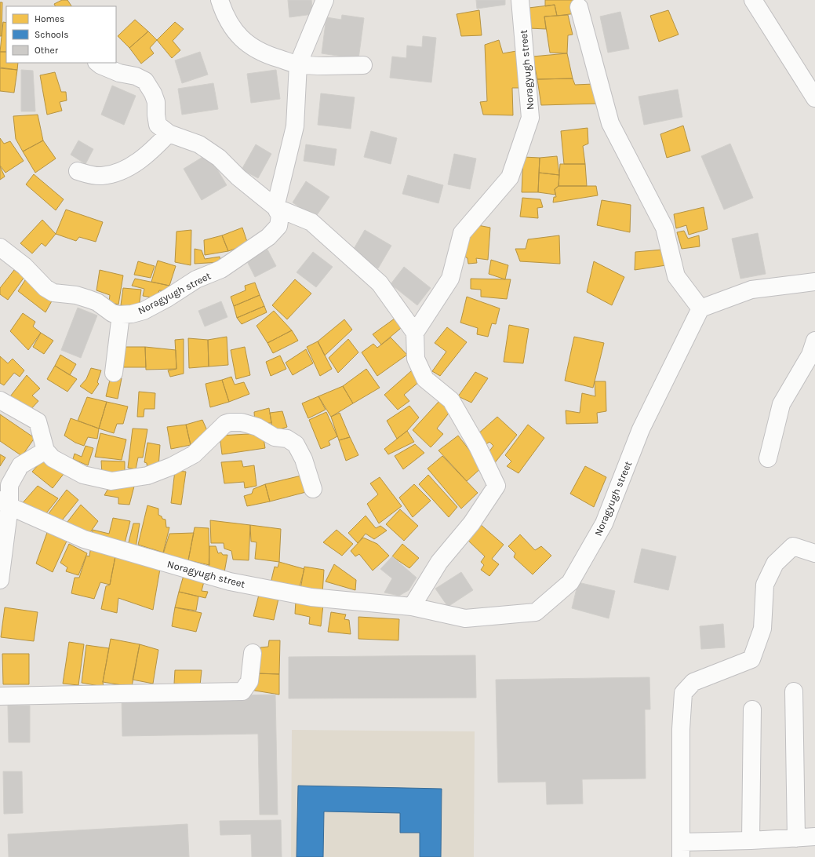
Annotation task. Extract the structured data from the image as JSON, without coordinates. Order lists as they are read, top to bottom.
{
  "streets": {
    "street": ["Noragyugh street"]
  },
  "legend": ["Homes", "Schools", "Other"]
}
